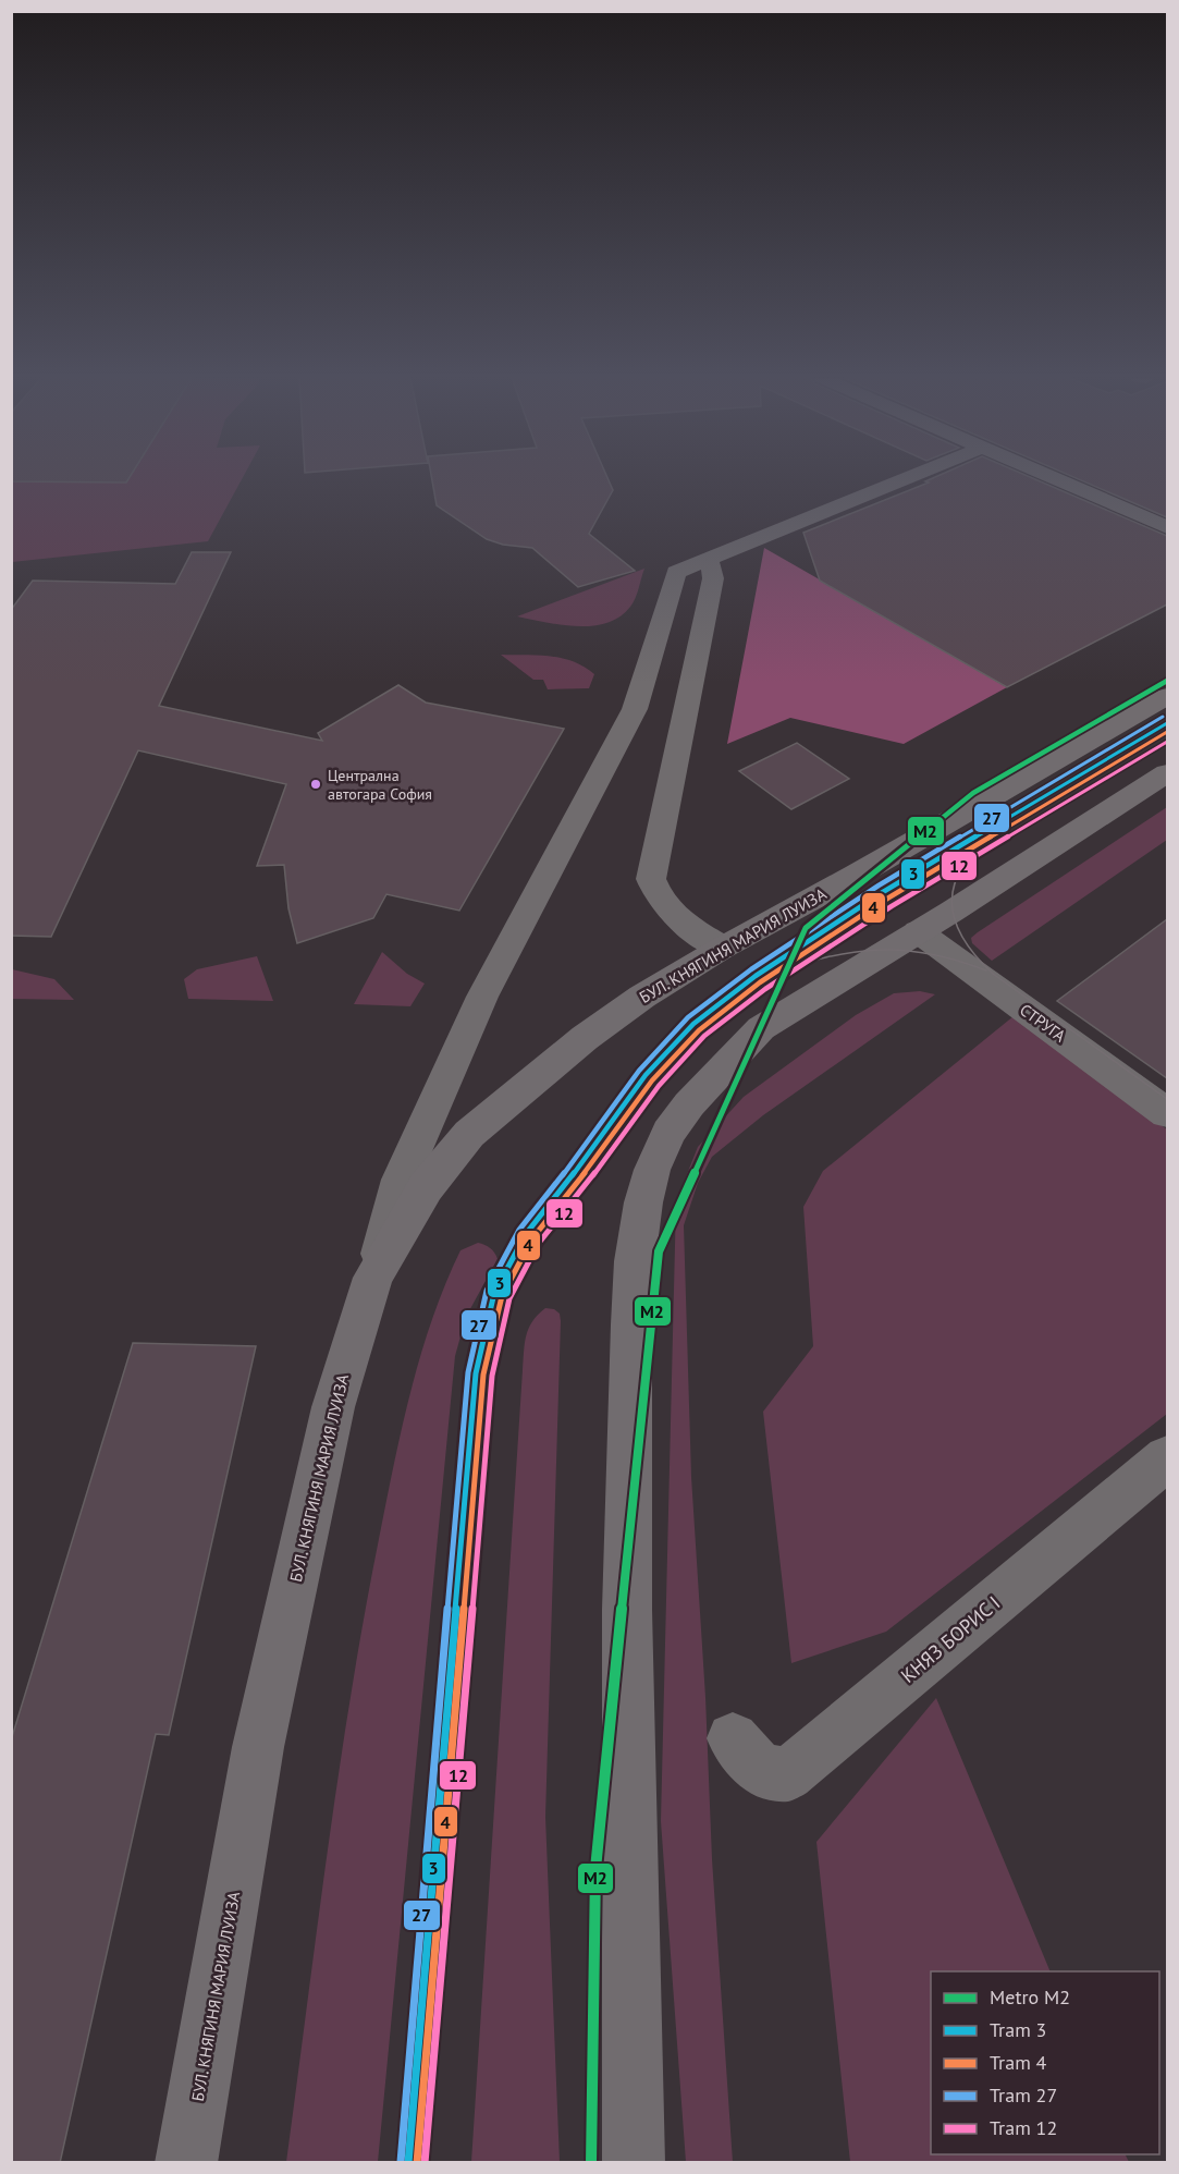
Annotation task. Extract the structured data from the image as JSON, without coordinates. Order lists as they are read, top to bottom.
{
  "streets": {
    "main road": ["БУЛ. КНЯГИНЯ МАРИЯ ЛУИЗА"],
    "street": ["СТРУГА", "КНЯЗ БОРИС I"]
  },
  "places": ["Централна автогара София"],
  "lines": [
    "metro line M2",
    "tram line 27",
    "tram line 3",
    "tram line 4",
    "tram line 12"
  ],
  "legend": [
    "Metro M2",
    "Tram 3",
    "Tram 4",
    "Tram 27",
    "Tram 12"
  ]
}
